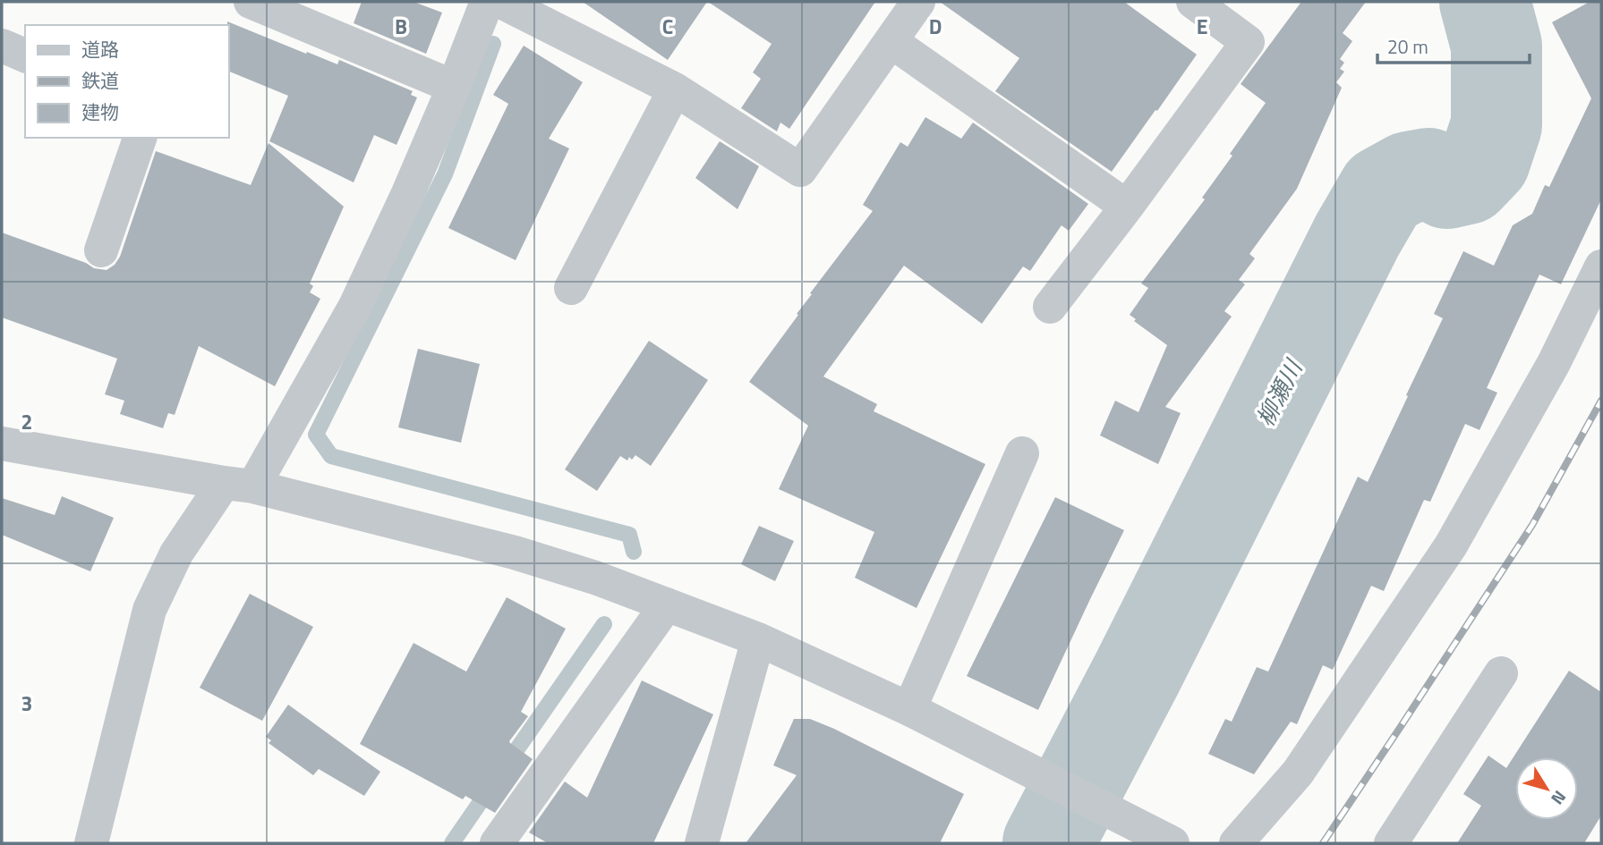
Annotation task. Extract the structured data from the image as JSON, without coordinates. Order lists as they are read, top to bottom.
{
  "water": ["柳瀬川"],
  "legend": ["道路", "鉄道", "建物"],
  "scale_bar": "20 m",
  "north": "bottom right",
  "grid": {
    "columns": [
      "B",
      "C",
      "D",
      "E"
    ],
    "rows": ["2", "3"]
  }
}
